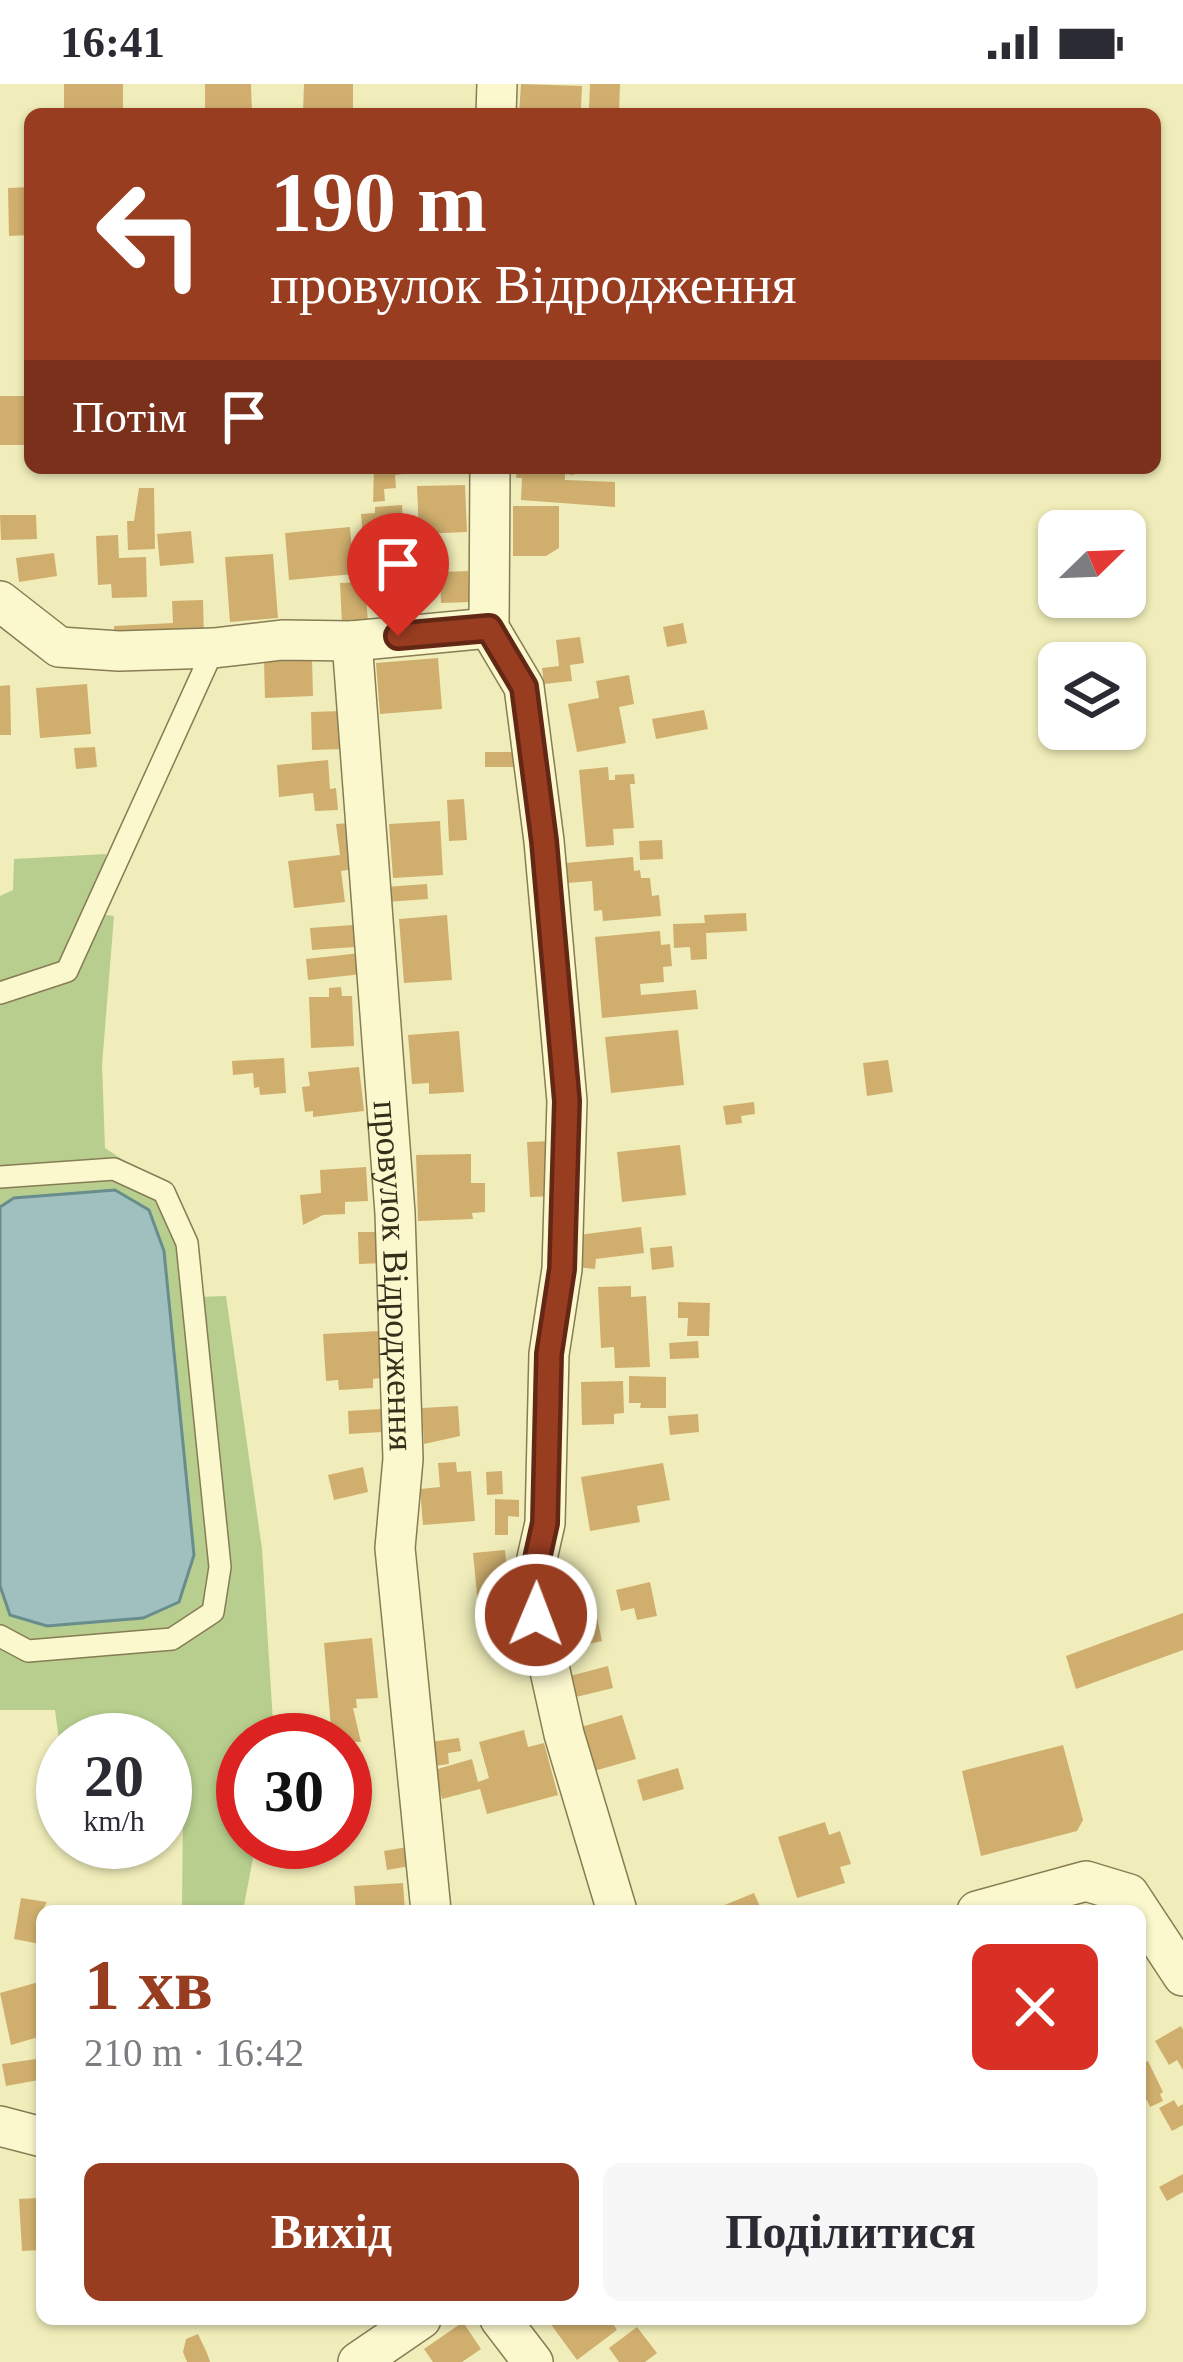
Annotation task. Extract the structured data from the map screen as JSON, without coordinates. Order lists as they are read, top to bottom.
{
  "streets": {
    "street": ["провулок Відродження"]
  },
  "north": "top right",
  "page": {
    "status": "16:41",
    "turn": ["190 m", "провулок Відродження"],
    "then": "Потім",
    "speed": "20 km/h",
    "limit": "30",
    "heading": ["1 хв", "210 m · 16:42"],
    "buttons": ["Вихід", "Поділитися"]
  }
}
